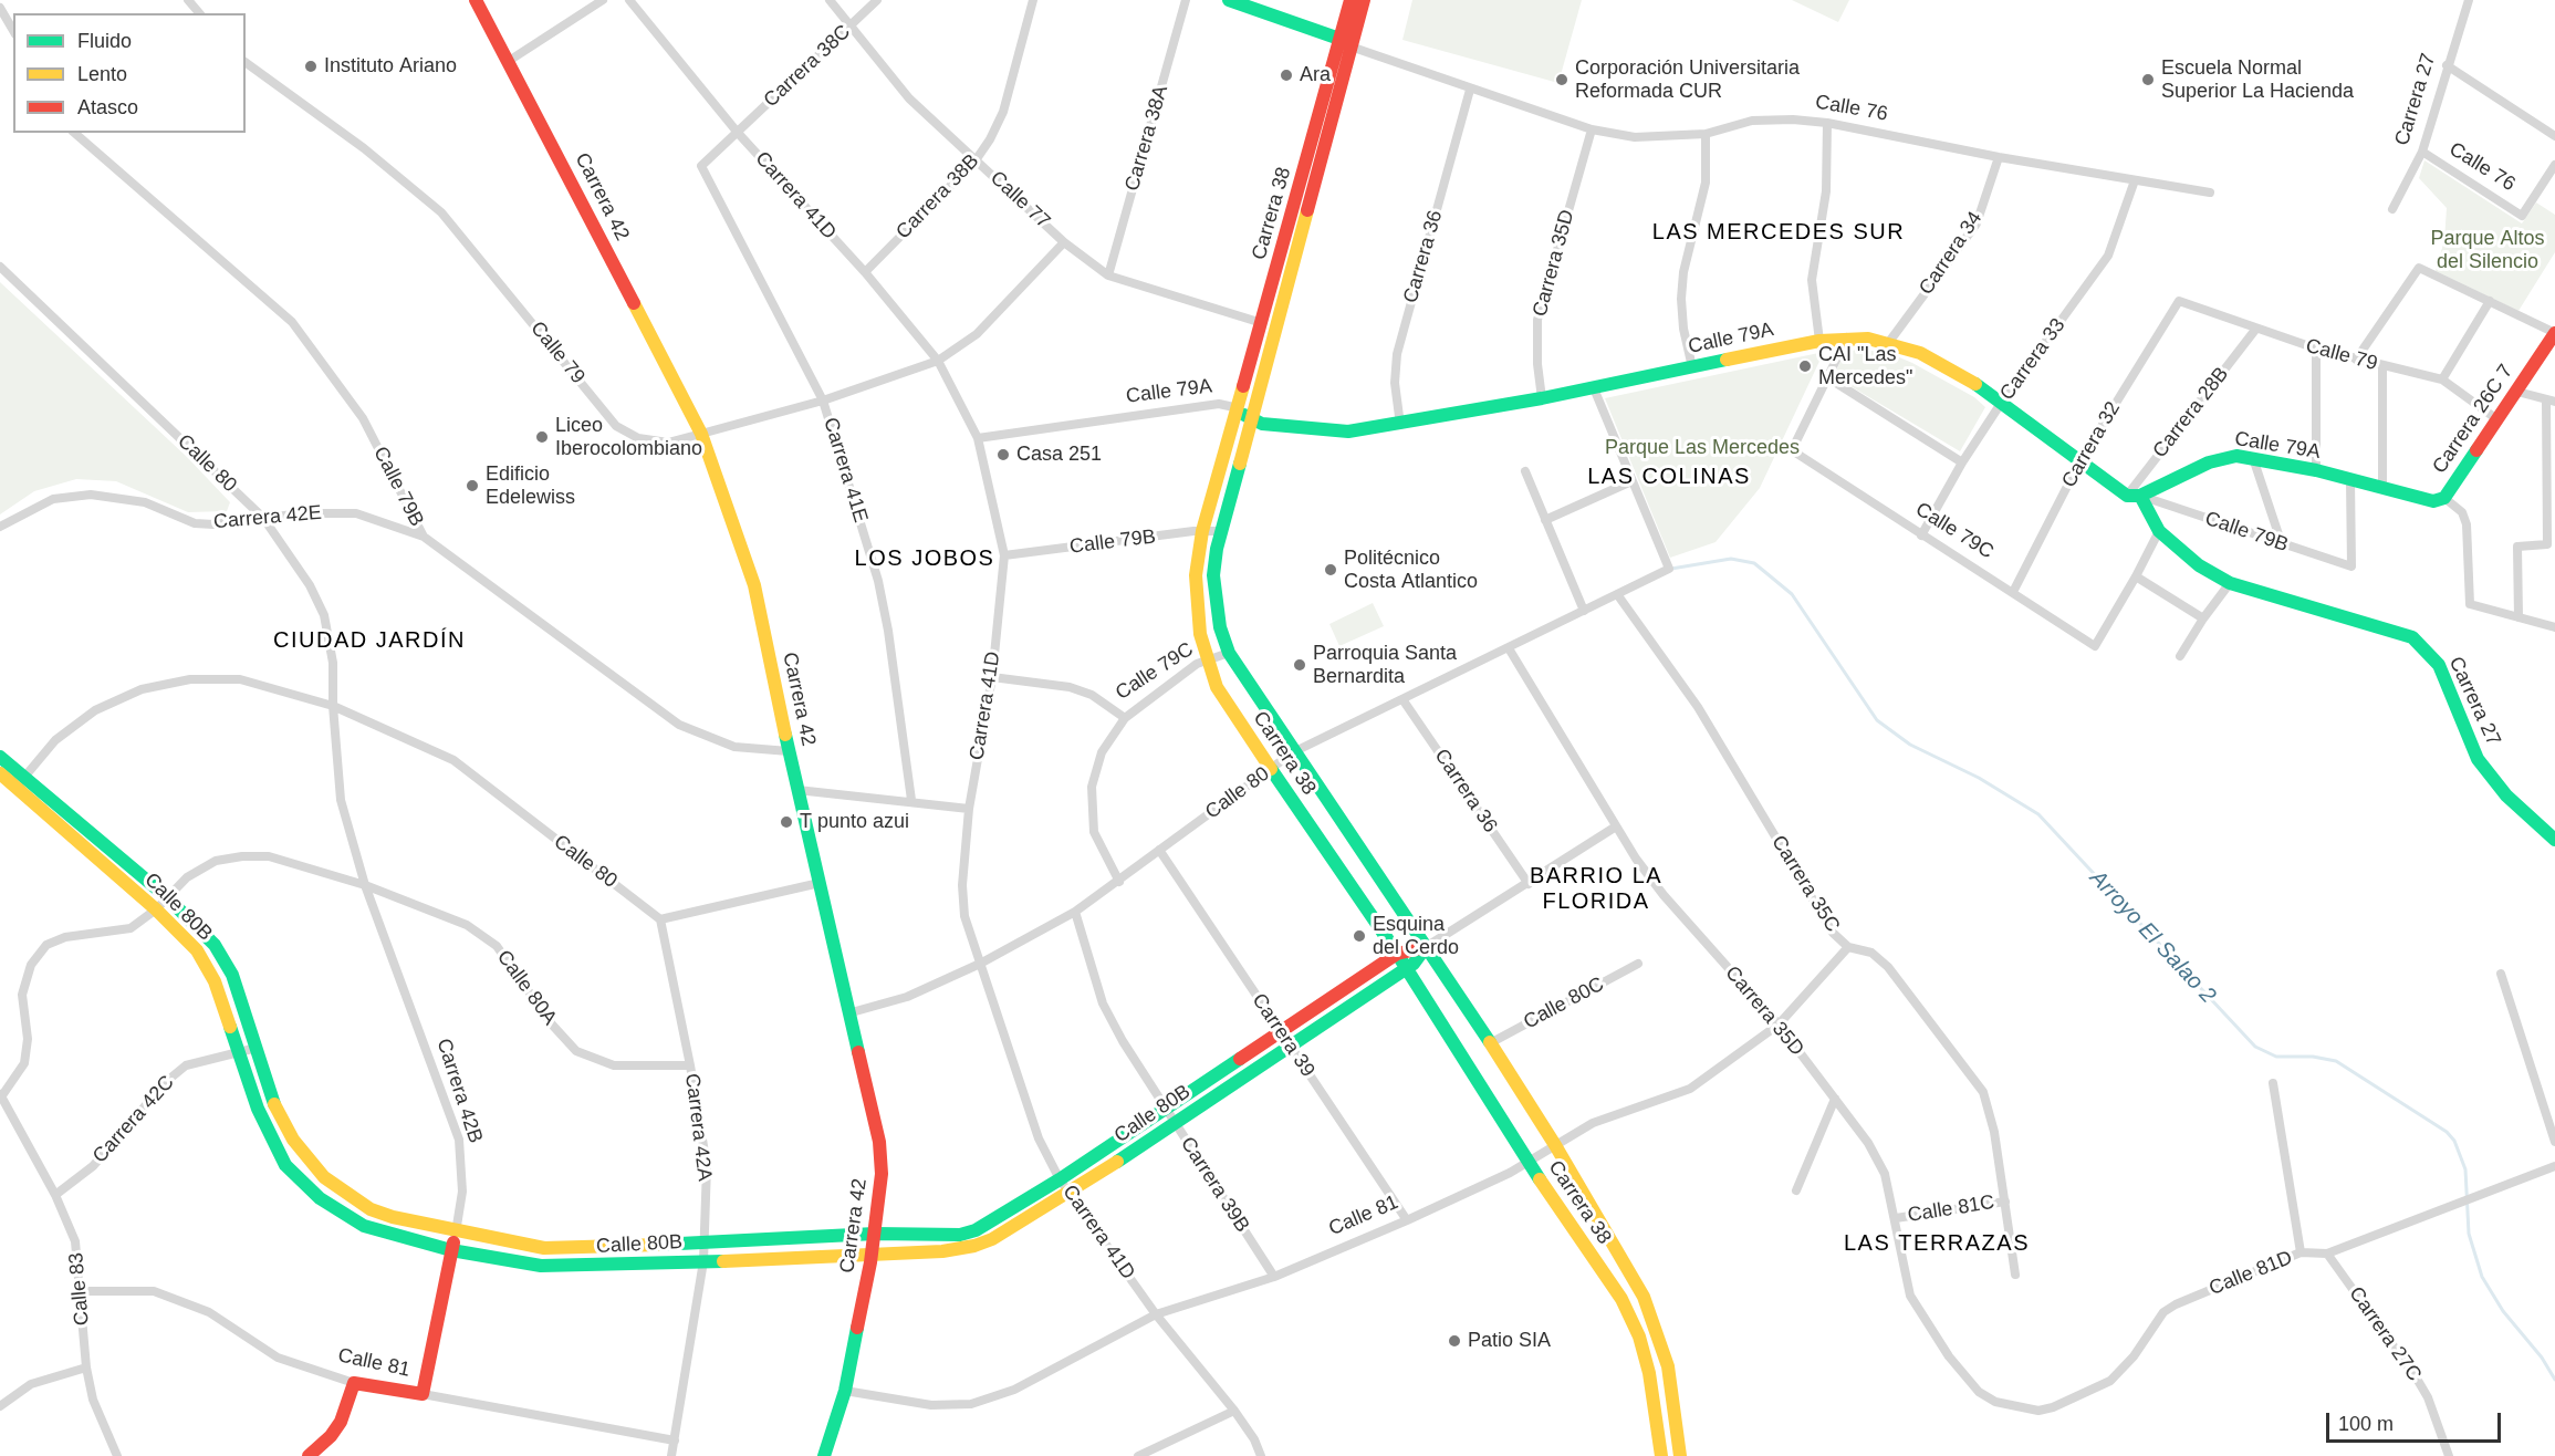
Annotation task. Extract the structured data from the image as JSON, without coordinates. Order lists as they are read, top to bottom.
{
  "streets": {
    "main road": [
      "Carrera 27",
      "Calle 76",
      "Carrera 42",
      "Carrera 38",
      "Calle 79A",
      "Carrera 26C 7",
      "Calle 80B",
      "Carrera 42B",
      "Calle 81"
    ],
    "street": [
      "Carrera 38C",
      "Carrera 38A",
      "Carrera 41D",
      "Carrera 38B",
      "Calle 77",
      "Carrera 34",
      "Carrera 36",
      "Carrera 35D",
      "Calle 79",
      "Carrera 33",
      "Carrera 28B",
      "Carrera 32",
      "Calle 80",
      "Carrera 41E",
      "Calle 79B",
      "Carrera 42E",
      "Calle 79C",
      "Carrera 35C",
      "Calle 80A",
      "Calle 80C",
      "Carrera 39",
      "Carrera 42C",
      "Carrera 42A",
      "Carrera 39B",
      "Calle 81C",
      "Calle 81D",
      "Calle 83",
      "Carrera 27C"
    ]
  },
  "crossings": [
    ["Carrera 38C", "Carrera 41D"],
    ["Carrera 38C", "Calle 77"],
    ["Carrera 38C", "Carrera 41E"],
    ["Carrera 27", "Calle 76"],
    ["Calle 76", "Carrera 38"],
    ["Calle 76", "Carrera 34"],
    ["Calle 76", "Carrera 36"],
    ["Calle 76", "Carrera 35D"],
    ["Calle 76", "Carrera 33"],
    ["Carrera 38A", "Calle 77"],
    ["Carrera 41D", "Carrera 38B"],
    ["Carrera 41D", "Calle 79A"],
    ["Carrera 41D", "Calle 79"],
    ["Carrera 41D", "Calle 80"],
    ["Carrera 41D", "Calle 79B"],
    ["Carrera 41D", "Calle 79C"],
    ["Carrera 41D", "Calle 80B"],
    ["Carrera 41D", "Calle 81"],
    ["Carrera 42", "Calle 79"],
    ["Carrera 42", "Calle 80"],
    ["Carrera 42", "Calle 79B"],
    ["Carrera 42", "Calle 80B"],
    ["Carrera 42", "Calle 81"],
    ["Carrera 38B", "Calle 77"],
    ["Calle 77", "Carrera 38"],
    ["Carrera 38", "Calle 79A"],
    ["Carrera 38", "Calle 80"],
    ["Carrera 38", "Calle 79B"],
    ["Carrera 38", "Calle 79C"],
    ["Carrera 38", "Calle 80B"],
    ["Carrera 38", "Calle 80C"],
    ["Carrera 38", "Calle 81"],
    ["Carrera 34", "Calle 79A"],
    ["Carrera 36", "Calle 79A"],
    ["Carrera 36", "Calle 80"],
    ["Carrera 36", "Calle 80B"],
    ["Carrera 35D", "Calle 79A"],
    ["Carrera 35D", "Calle 80"],
    ["Carrera 35D", "Calle 80B"],
    ["Carrera 35D", "Calle 81C"],
    ["Carrera 35D", "Calle 81"],
    ["Carrera 35D", "Calle 81D"],
    ["Calle 79A", "Carrera 33"],
    ["Calle 79A", "Carrera 28B"],
    ["Calle 79A", "Carrera 26C 7"],
    ["Calle 79A", "Carrera 32"],
    ["Calle 79A", "Calle 79B"],
    ["Calle 79", "Carrera 28B"],
    ["Calle 79", "Carrera 26C 7"],
    ["Calle 79", "Carrera 32"],
    ["Calle 79", "Carrera 41E"],
    ["Carrera 33", "Calle 79C"],
    ["Carrera 28B", "Calle 79B"],
    ["Carrera 32", "Calle 79C"],
    ["Calle 80", "Carrera 42E"],
    ["Calle 80", "Carrera 35C"],
    ["Calle 80", "Calle 80A"],
    ["Calle 80", "Carrera 39"],
    ["Calle 80", "Carrera 42B"],
    ["Calle 80", "Carrera 42A"],
    ["Calle 80", "Carrera 39B"],
    ["Calle 79B", "Carrera 42E"],
    ["Carrera 35C", "Calle 81C"],
    ["Carrera 35C", "Calle 81"],
    ["Calle 80B", "Calle 80A"],
    ["Calle 80B", "Carrera 39"],
    ["Calle 80B", "Carrera 42B"],
    ["Calle 80B", "Carrera 42C"],
    ["Calle 80B", "Carrera 42A"],
    ["Calle 80B", "Carrera 39B"],
    ["Calle 80A", "Carrera 42B"],
    ["Calle 80A", "Carrera 42A"],
    ["Calle 80A", "Calle 83"],
    ["Carrera 39", "Calle 81"],
    ["Carrera 42B", "Calle 81"],
    ["Carrera 42C", "Calle 83"],
    ["Carrera 42A", "Calle 81"],
    ["Carrera 39B", "Calle 81"],
    ["Calle 81", "Calle 83"],
    ["Calle 81D", "Carrera 27C"]
  ],
  "districts": [
    "LAS MERCEDES SUR",
    "LAS COLINAS",
    "LOS JOBOS",
    "CIUDAD JARDÍN",
    "BARRIO LA FLORIDA",
    "LAS TERRAZAS"
  ],
  "water": ["Arroyo El Salao 2"],
  "parks": ["Parque Altos del Silencio", "Parque Las Mercedes"],
  "places": [
    "Instituto Ariano",
    "Ara",
    "Corporación Universitaria Reformada CUR",
    "Escuela Normal Superior La Hacienda",
    "CAI \"Las Mercedes\"",
    "Liceo Iberocolombiano",
    "Casa 251",
    "Edificio Edelewiss",
    "Politécnico Costa Atlantico",
    "Parroquia Santa Bernardita",
    "T punto azui",
    "Esquina del Cerdo",
    "Patio SIA"
  ],
  "legend": ["Fluido", "Lento", "Atasco"],
  "scale_bar": "100 m"
}
